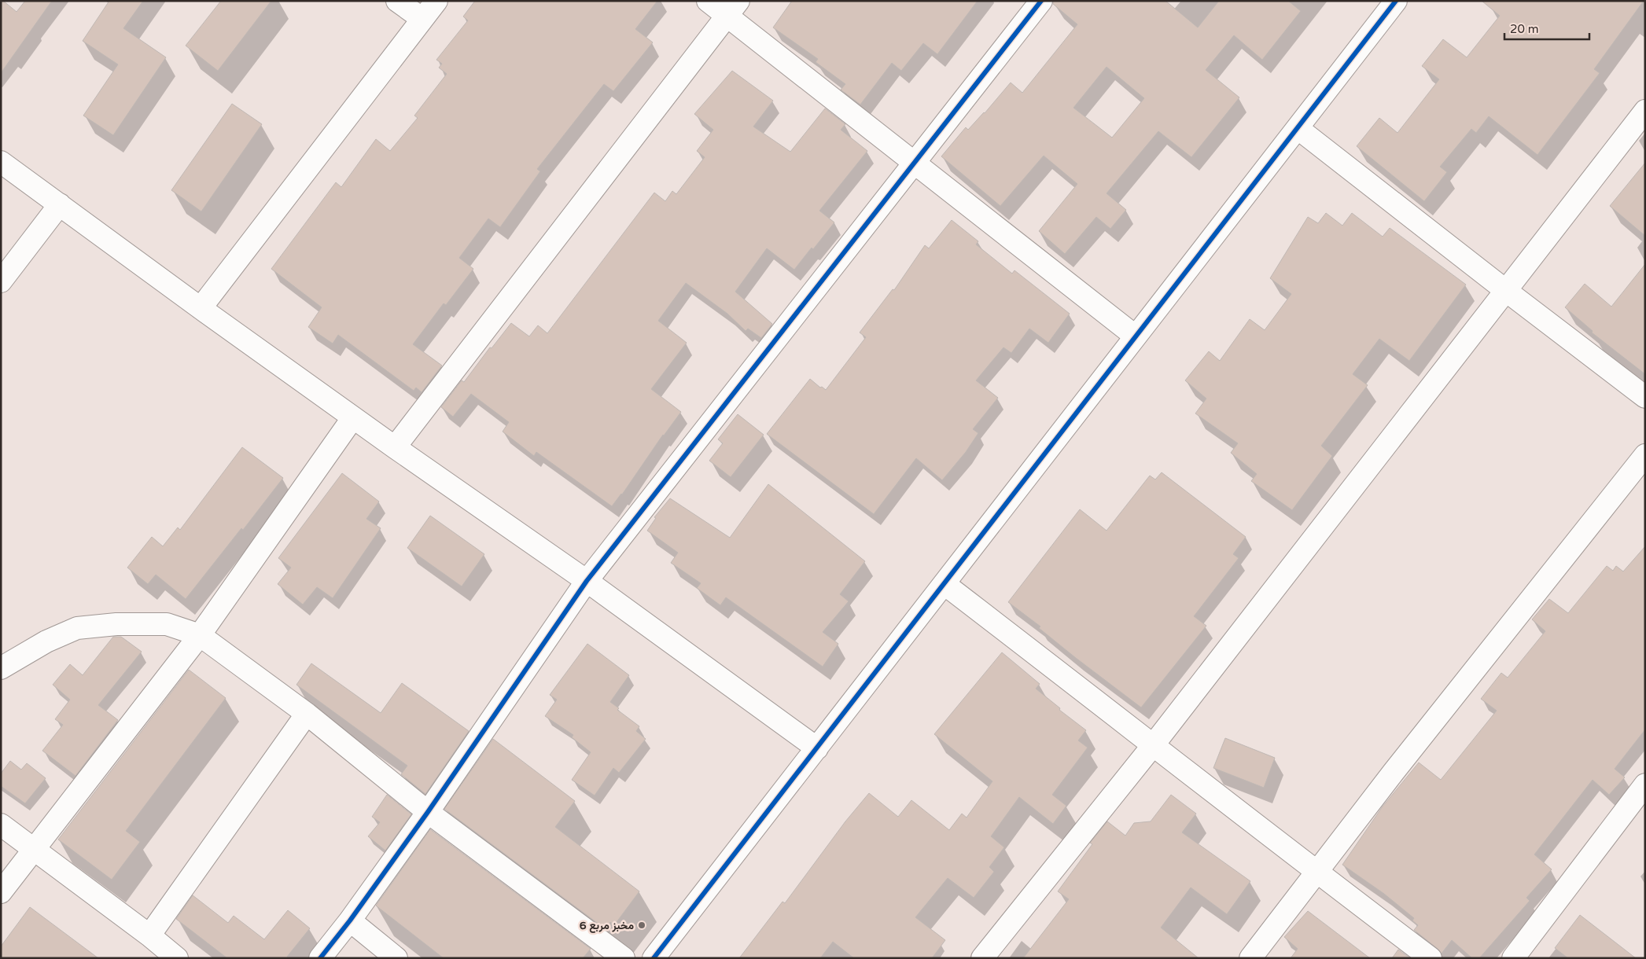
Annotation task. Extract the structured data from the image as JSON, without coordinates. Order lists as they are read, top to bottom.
{
  "places": ["مخبز مربع 6"],
  "scale_bar": "20 m"
}
